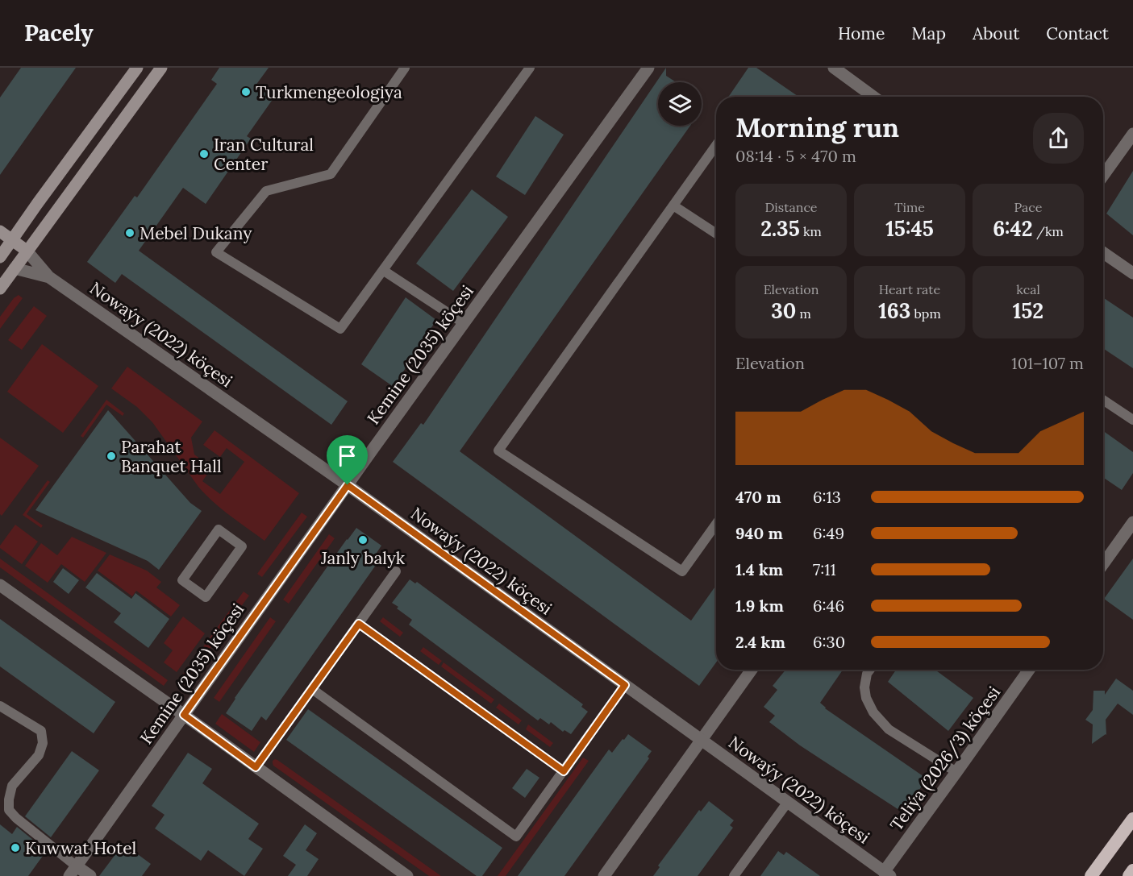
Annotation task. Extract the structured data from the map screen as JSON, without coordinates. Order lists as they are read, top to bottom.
{
  "streets": {
    "main road": ["Nowaýy (2022) köçesi"],
    "street": ["Kemine (2035) köçesi", "Teliýa (2026/3) köçesi"]
  },
  "crossings": [
    ["Nowaýy (2022) köçesi", "Kemine (2035) köçesi"],
    ["Nowaýy (2022) köçesi", "Teliýa (2026/3) köçesi"]
  ],
  "places": [
    "Turkmengeologiya",
    "Iran Cultural Center",
    "Mebel Dukany",
    "Parahat Banquet Hall",
    "Janly balyk",
    "Kuwwat Hotel"
  ],
  "page": {
    "header": "Pacely",
    "nav": [
      "Home",
      "Map",
      "About",
      "Contact"
    ],
    "heading": ["Morning run", "08:14 · 5 × 470 m"],
    "stats": [
      ["Distance", "2.35 km"],
      ["Time", "15:45"],
      ["Pace", "6:42 /km"],
      ["Elevation", "30 m"],
      ["Heart rate", "163 bpm"],
      ["kcal", "152"]
    ],
    "chart": ["Elevation", "101–107 m"],
    "list": [
      {
        "name": "470 m",
        "note": "6:13"
      },
      {
        "name": "940 m",
        "note": "6:49"
      },
      {
        "name": "1.4 km",
        "note": "7:11"
      },
      {
        "name": "1.9 km",
        "note": "6:46"
      },
      {
        "name": "2.4 km",
        "note": "6:30"
      }
    ]
  }
}
